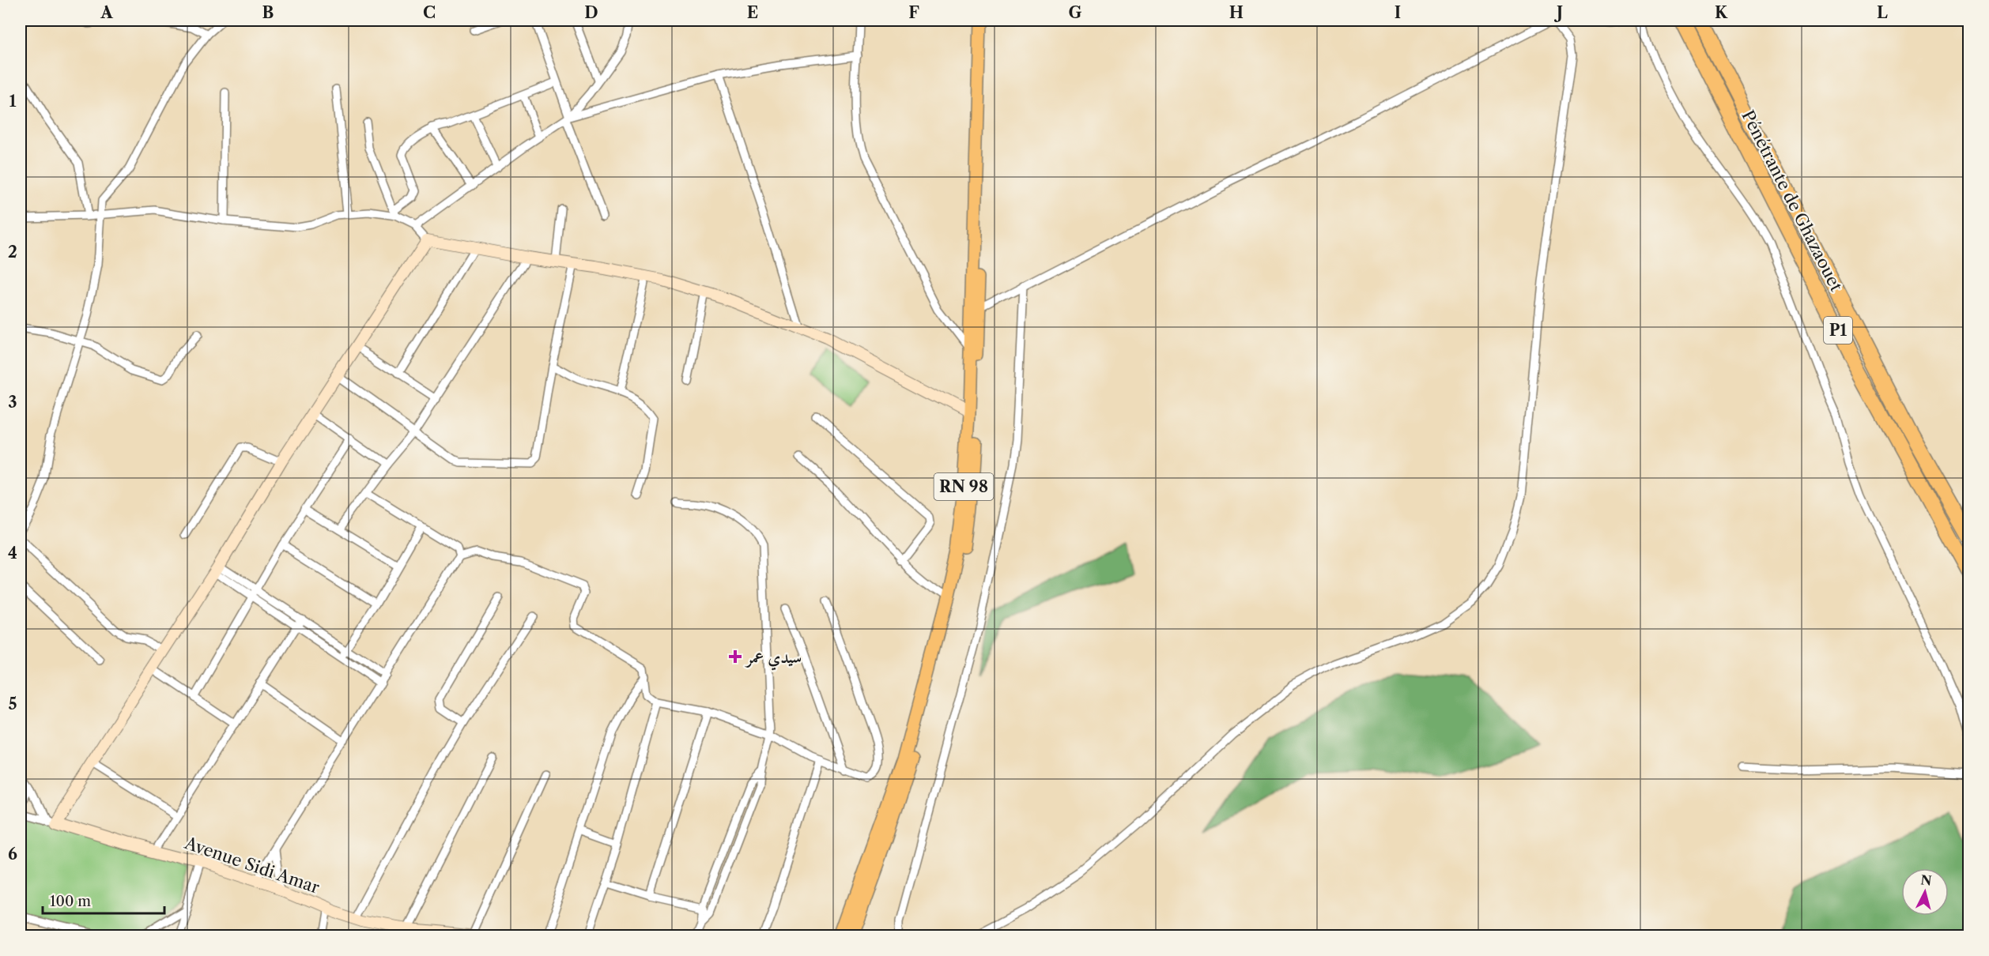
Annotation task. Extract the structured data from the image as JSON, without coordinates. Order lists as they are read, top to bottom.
{
  "streets": {
    "highway": ["Pénétrante de Ghazaouet", "P1"],
    "main road": ["RN 98"],
    "street": ["Avenue Sidi Amar"]
  },
  "places": {
    "health": ["سيدي عمر"]
  },
  "scale_bar": "100 m",
  "north": "top",
  "grid": {
    "columns": [
      "A",
      "B",
      "C",
      "D",
      "E",
      "F",
      "G",
      "H",
      "I",
      "J",
      "K",
      "L"
    ],
    "rows": [
      "1",
      "2",
      "3",
      "4",
      "5",
      "6"
    ]
  }
}
